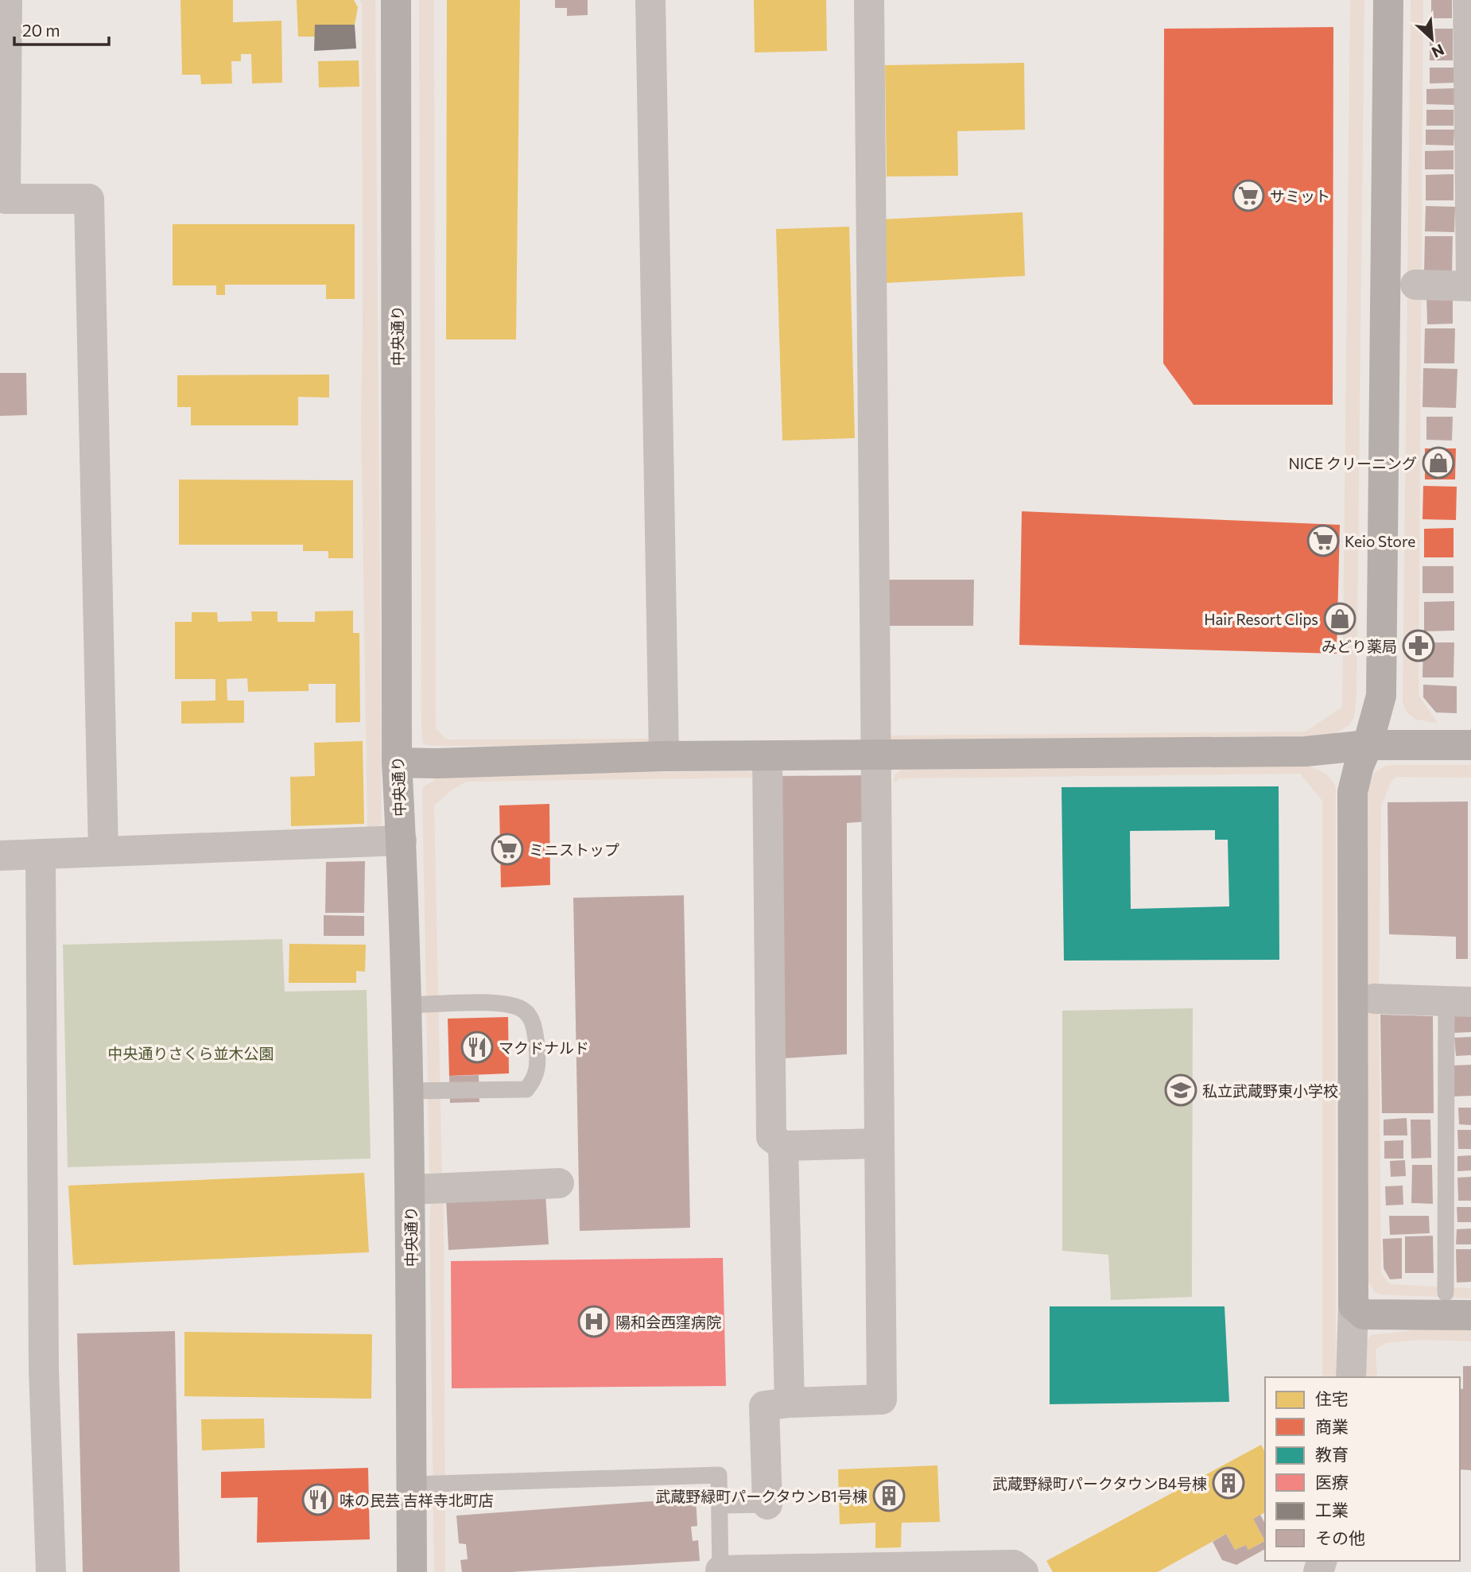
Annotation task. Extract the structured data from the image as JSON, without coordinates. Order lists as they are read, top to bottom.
{
  "streets": {
    "street": ["中央通り"]
  },
  "parks": ["中央通りさくら並木公園"],
  "places": {
    "supermarket": ["サミット", "Keio Store", "ミニストップ"],
    "shop": ["NICE クリーニング", "Hair Resort Clips"],
    "pharmacy": ["みどり薬局"],
    "restaurant": ["マクドナルド", "味の民芸 吉祥寺北町店"],
    "school or university": ["私立武蔵野東小学校"],
    "hospital": ["陽和会西窪病院"],
    "building": ["武蔵野緑町パークタウンB4号棟", "武蔵野緑町パークタウンB1号棟"]
  },
  "legend": [
    "住宅",
    "商業",
    "教育",
    "医療",
    "工業",
    "その他"
  ],
  "scale_bar": "20 m",
  "north": "bottom right"
}
